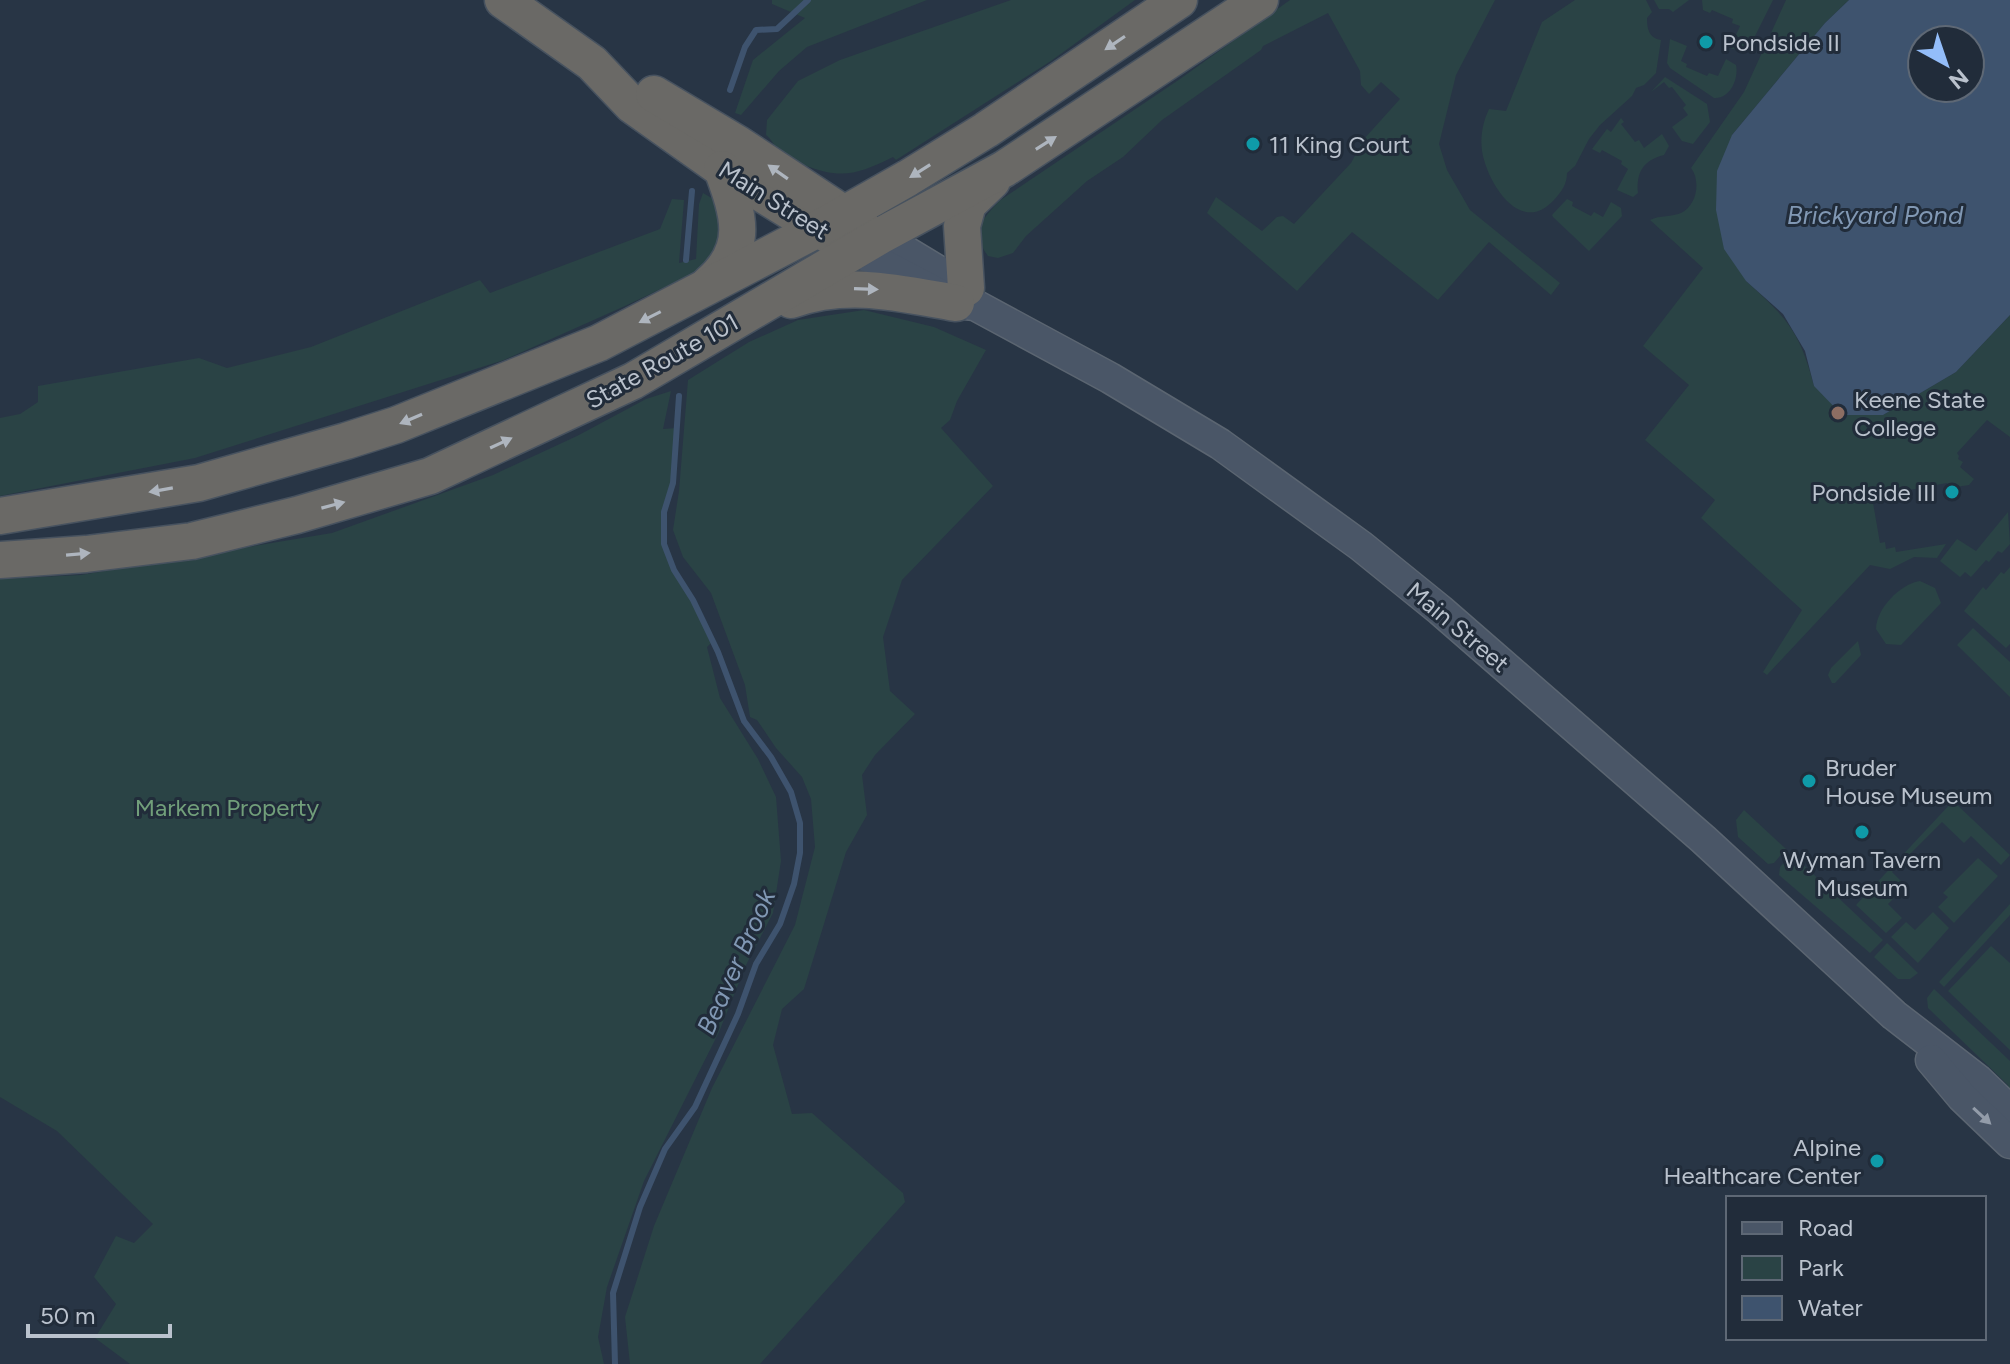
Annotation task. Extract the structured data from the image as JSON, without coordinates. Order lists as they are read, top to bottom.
{
  "streets": {
    "highway": ["Main Street", "State Route 101"]
  },
  "crossings": [
    ["Main Street", "State Route 101"]
  ],
  "water": ["Brickyard Pond", "Beaver Brook"],
  "parks": ["Markem Property"],
  "places": [
    "Pondside II",
    "11 King Court",
    "Keene State College",
    "Pondside III",
    "Bruder House Museum",
    "Wyman Tavern Museum",
    "Alpine Healthcare Center"
  ],
  "legend": ["Road", "Park", "Water"],
  "scale_bar": "50 m",
  "north": "bottom right"
}
